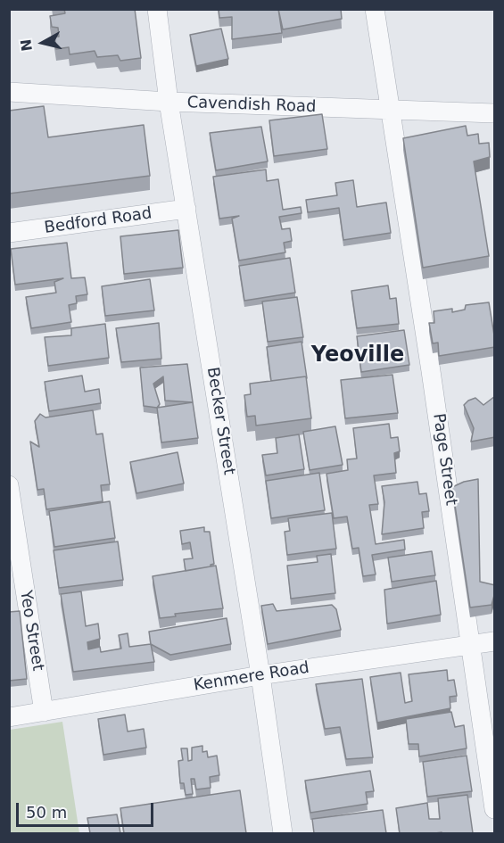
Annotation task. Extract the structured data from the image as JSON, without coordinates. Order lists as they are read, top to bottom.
{
  "streets": {
    "street": [
      "Cavendish Road",
      "Bedford Road",
      "Becker Street",
      "Page Street",
      "Yeo Street",
      "Kenmere Road"
    ]
  },
  "crossings": [
    ["Cavendish Road", "Becker Street"],
    ["Cavendish Road", "Page Street"],
    ["Bedford Road", "Becker Street"],
    ["Becker Street", "Kenmere Road"],
    ["Page Street", "Kenmere Road"],
    ["Yeo Street", "Kenmere Road"]
  ],
  "districts": ["Yeoville"],
  "scale_bar": "50 m",
  "north": "left"
}
